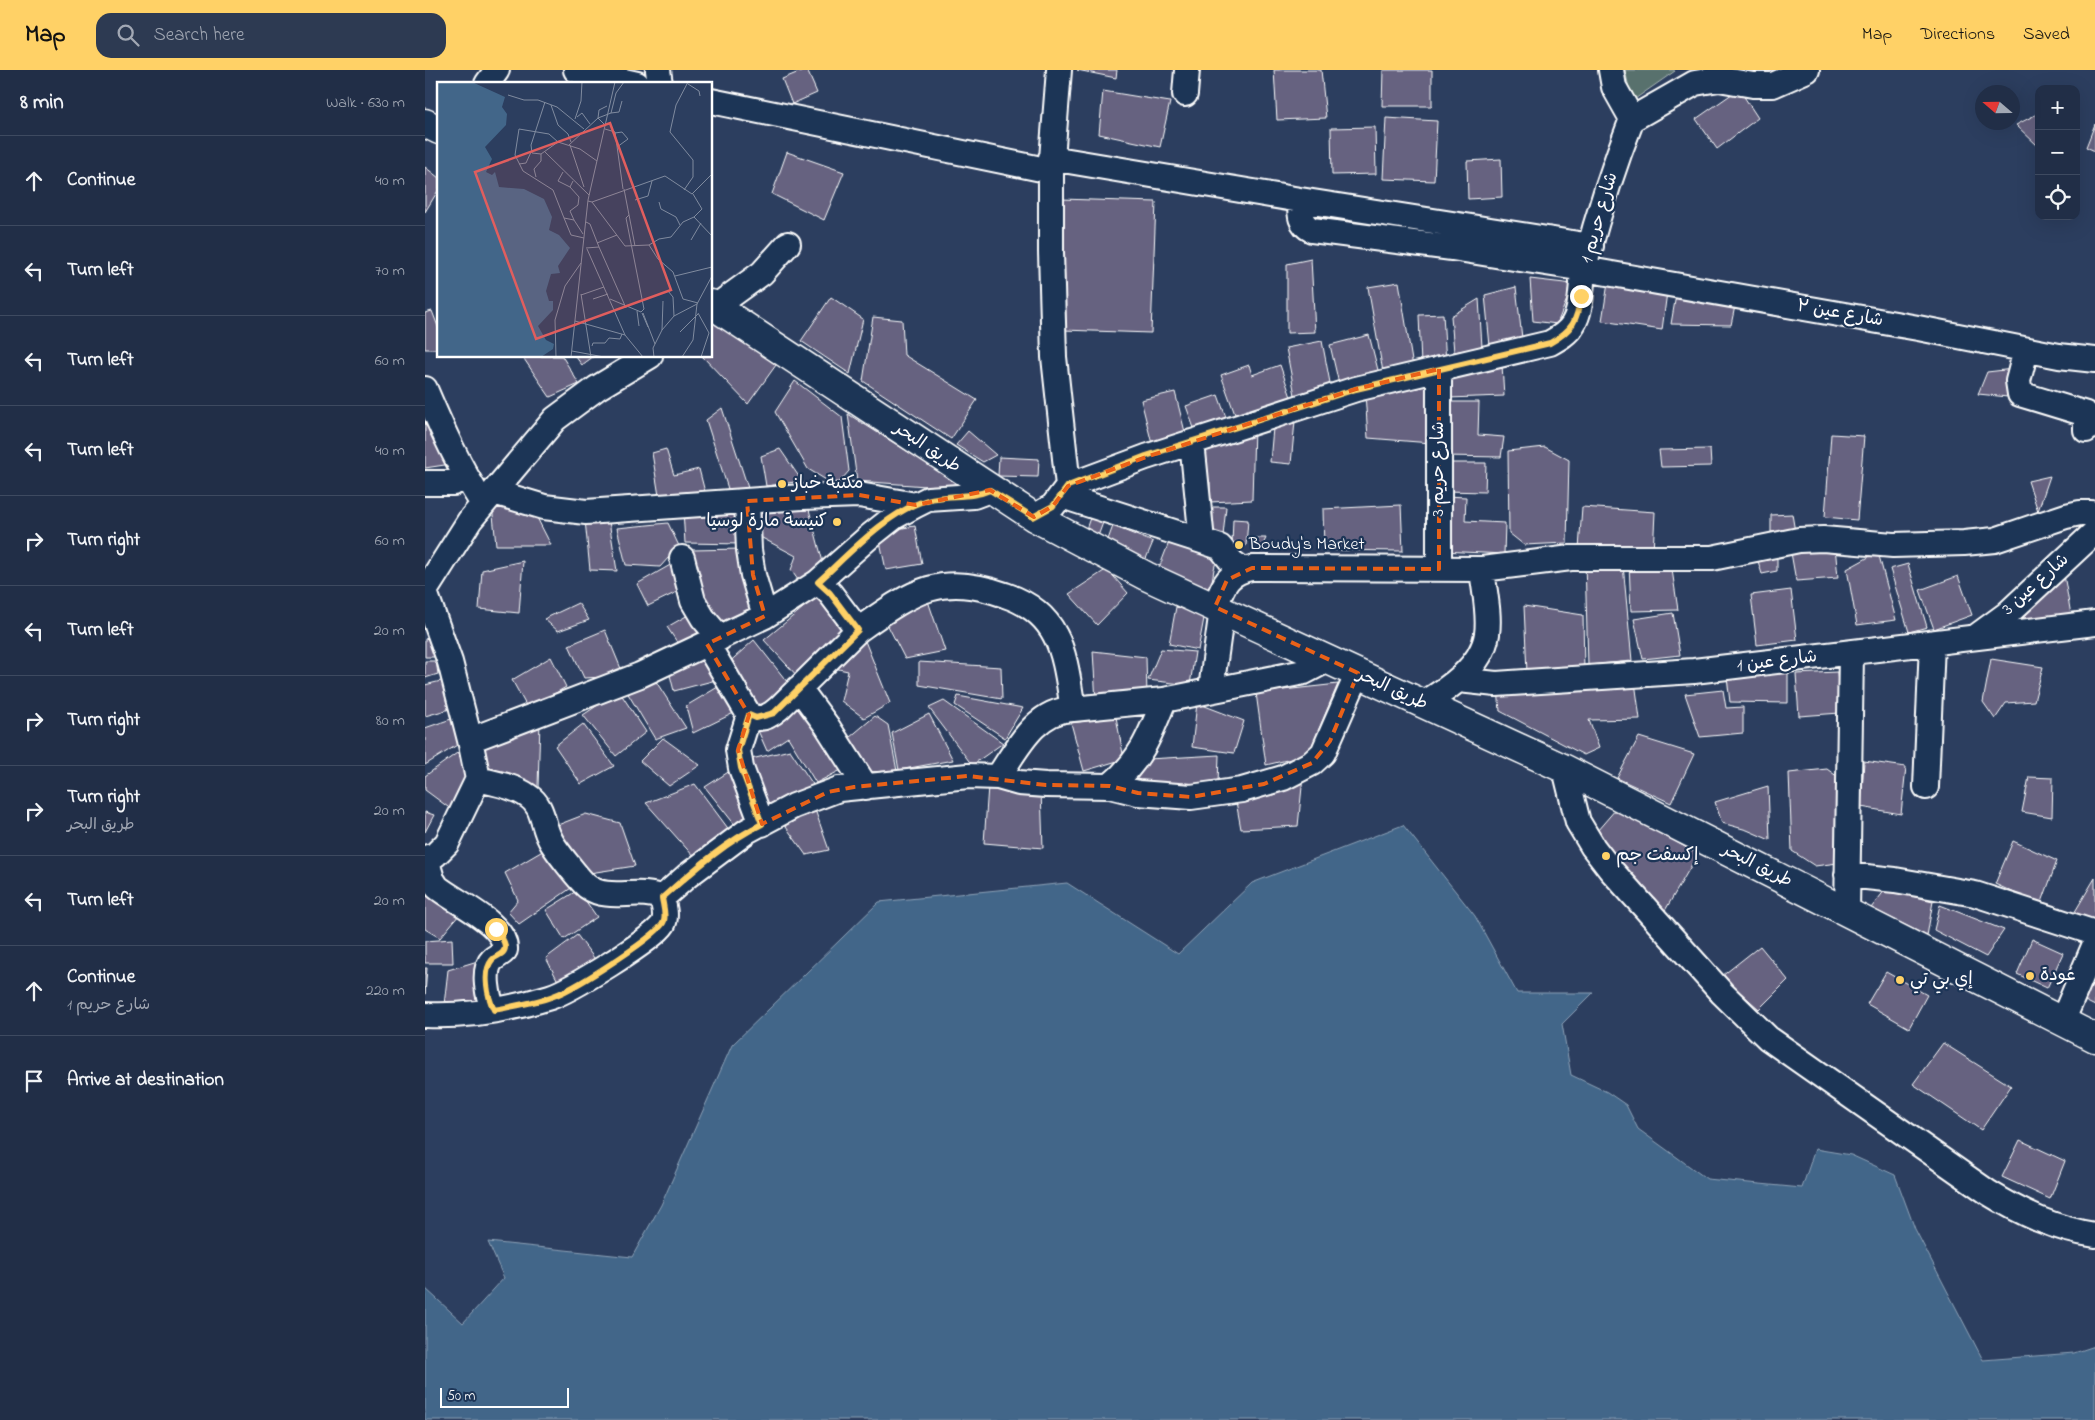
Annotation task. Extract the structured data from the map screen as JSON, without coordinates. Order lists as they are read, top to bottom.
{
  "streets": {
    "main road": ["طريق البحر"],
    "street": [
      "شارع حريم 1",
      "شارع عين ٣",
      "شارع حريم 3",
      "شارع عين 3",
      "شارع عين 1"
    ]
  },
  "crossings": [
    ["شارع حريم 1", "شارع عين ٣"],
    ["شارع حريم 1", "طريق البحر"],
    ["شارع حريم 1", "شارع حريم 3"],
    ["شارع عين 3", "شارع عين 1"]
  ],
  "places": [
    "مكتبة خباز",
    "كنيسة مارة لوسيا",
    "Boudy's Market",
    "إكسفت جم",
    "عودة",
    "إي بي تي"
  ],
  "scale_bar": "50 m",
  "north": "left",
  "page": {
    "header": "Map",
    "search": "Search here",
    "nav": ["Map", "Directions", "Saved"],
    "heading": ["8 min", "Walk · 630 m"],
    "map_buttons": ["+", "−"],
    "list": [
      ["Continue", "40 m"],
      ["Turn left", "70 m"],
      ["Turn left", "60 m"],
      ["Turn left", "40 m"],
      ["Turn right", "60 m"],
      ["Turn left", "20 m"],
      ["Turn right", "80 m"],
      ["Turn right", "طريق البحر", "20 m"],
      ["Turn left", "20 m"],
      ["Continue", "شارع حريم 1", "220 m"],
      "Arrive at destination"
    ],
    "scale": "50 m"
  }
}
